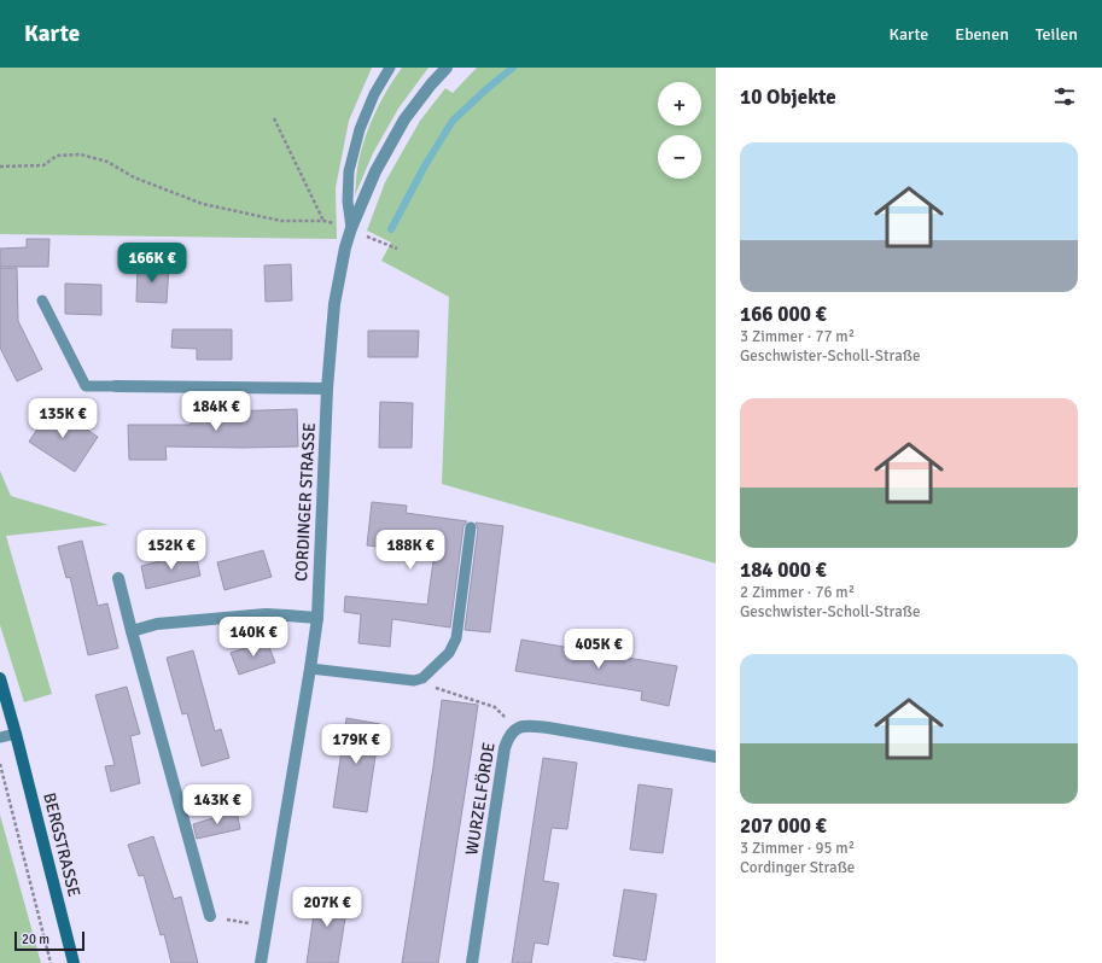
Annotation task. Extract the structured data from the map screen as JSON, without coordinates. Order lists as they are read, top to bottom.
{
  "streets": {
    "main road": ["BERGSTRASSE"],
    "street": ["CORDINGER STRASSE", "WURZELFÖRDE"]
  },
  "scale_bar": "20 m",
  "page": {
    "header": "Karte",
    "nav": ["Karte", "Ebenen", "Teilen"],
    "heading": "10 Objekte",
    "map_buttons": ["+", "−"],
    "list": [
      {
        "name": "166 000 €",
        "note": "3 Zimmer · 77 m² · Geschwister-Scholl-Straße"
      },
      {
        "name": "184 000 €",
        "note": "2 Zimmer · 76 m² · Geschwister-Scholl-Straße"
      },
      {
        "name": "207 000 €",
        "note": "3 Zimmer · 95 m² · Cordinger Straße"
      }
    ],
    "price": [
      "166K €",
      "184K €",
      "135K €",
      "152K €",
      "188K €",
      "140K €",
      "405K €",
      "179K €",
      "143K €",
      "207K €"
    ],
    "scale": "20 m"
  }
}
